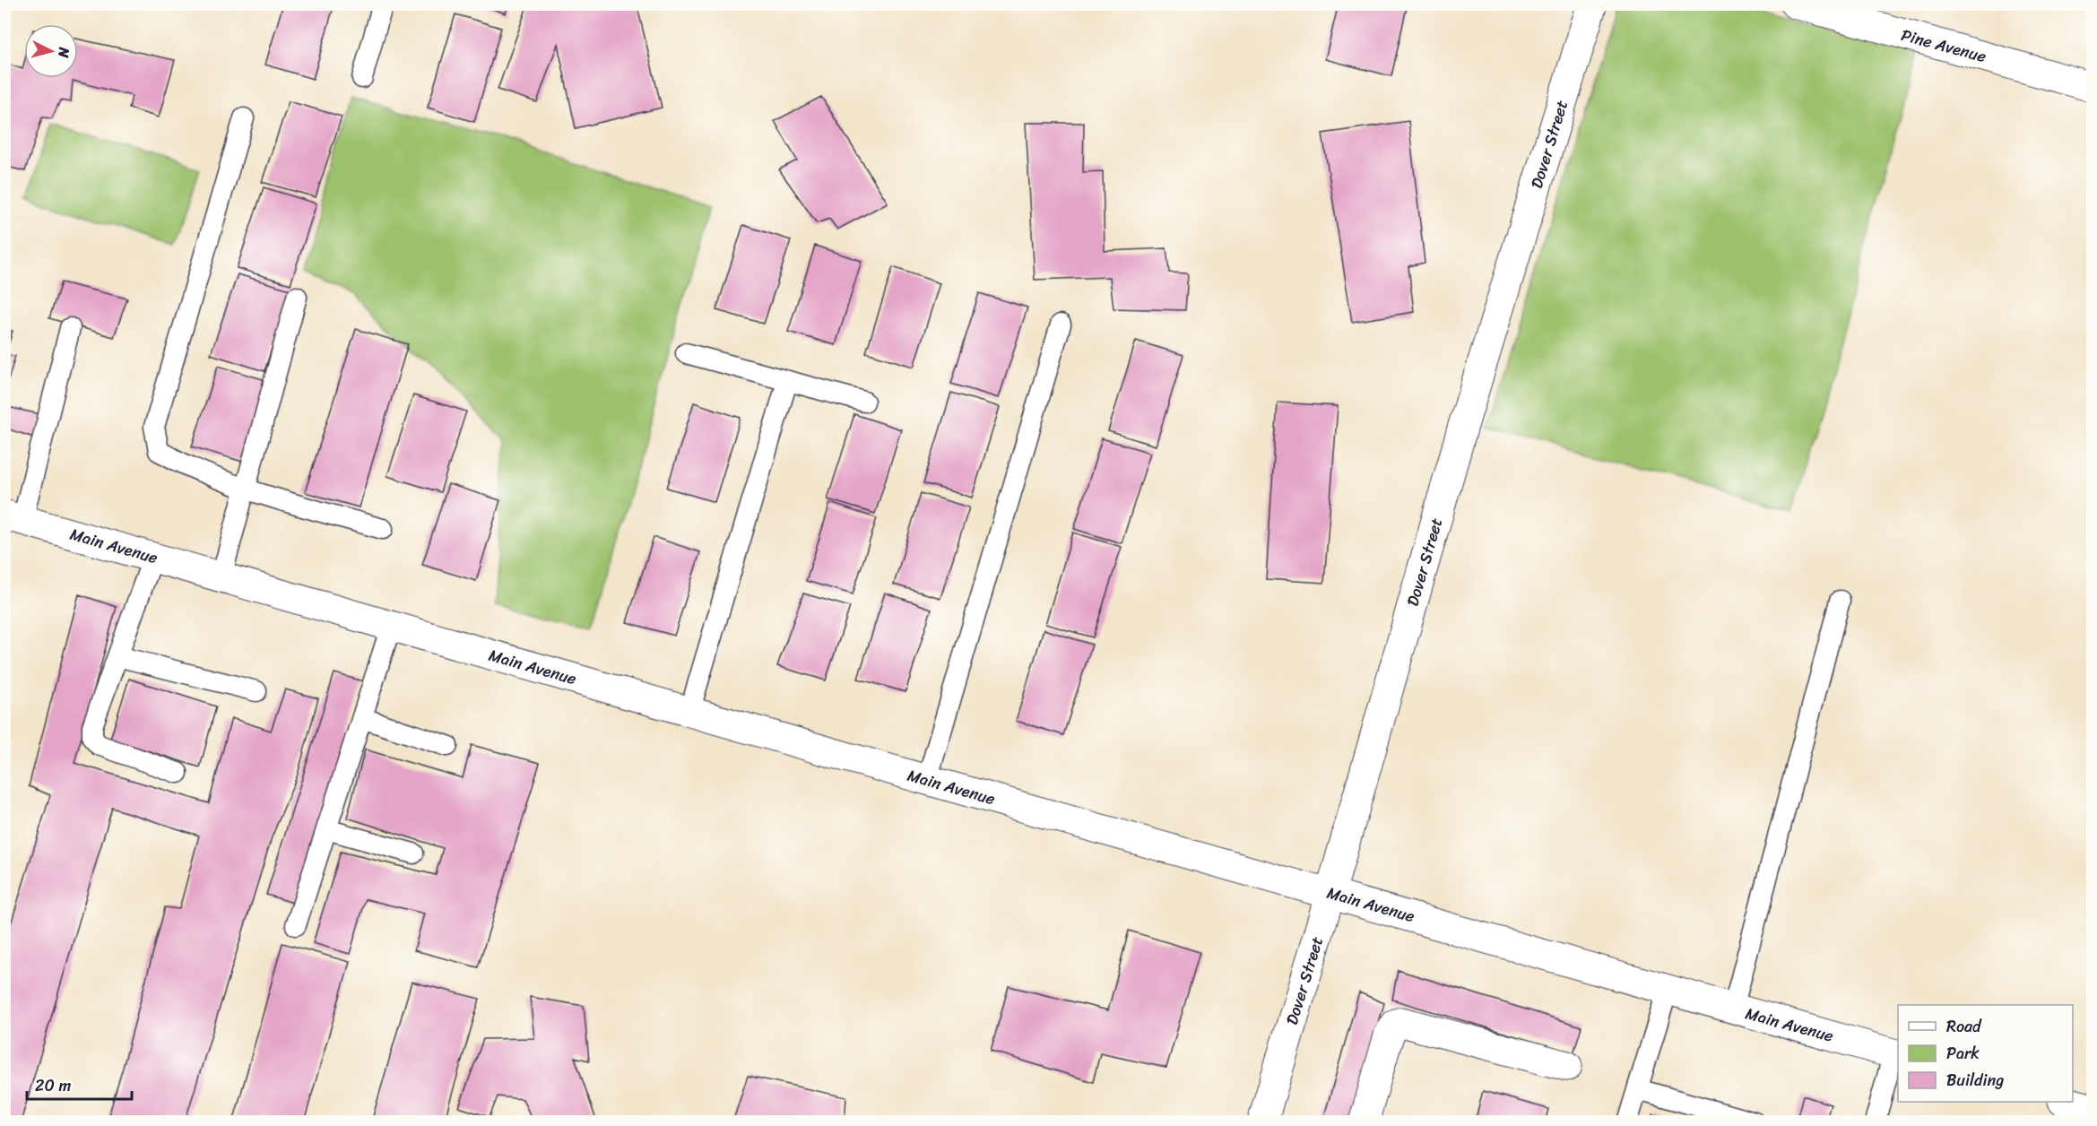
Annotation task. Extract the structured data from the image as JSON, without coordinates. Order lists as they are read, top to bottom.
{
  "streets": {
    "street": ["Pine Avenue", "Dover Street", "Main Avenue"]
  },
  "crossings": [
    ["Dover Street", "Main Avenue"]
  ],
  "legend": ["Road", "Park", "Building"],
  "scale_bar": "20 m",
  "north": "right"
}
